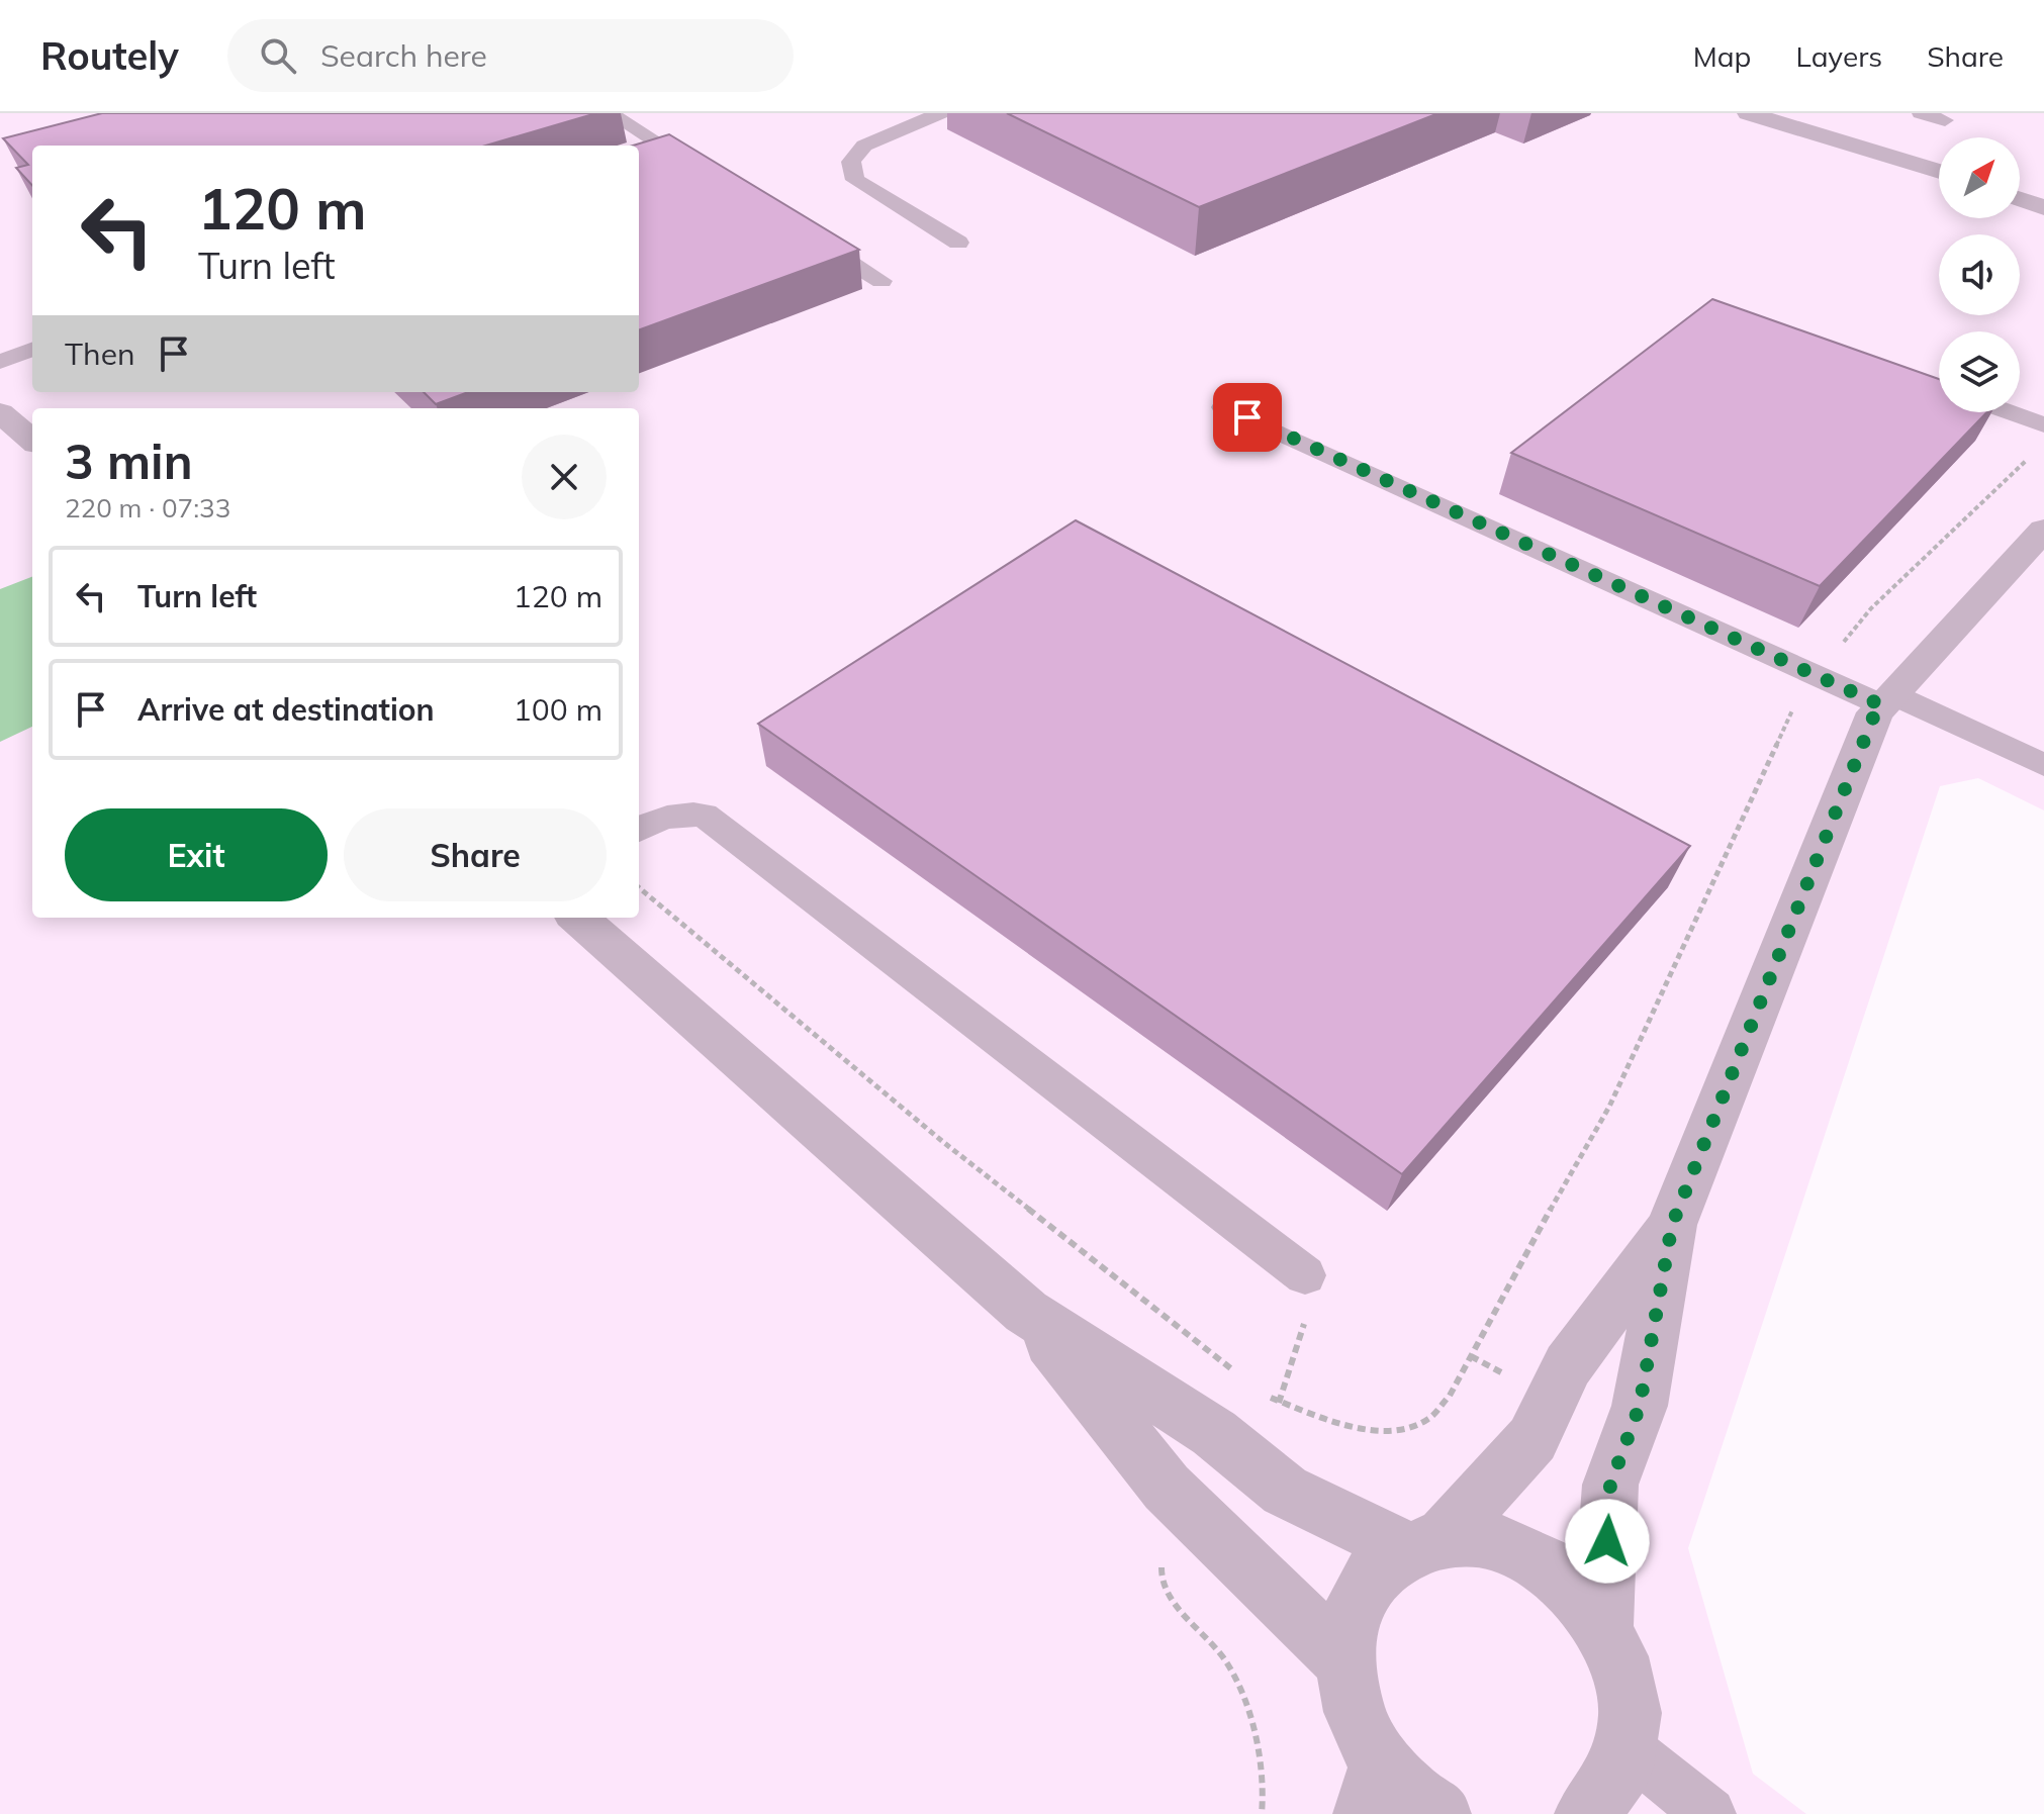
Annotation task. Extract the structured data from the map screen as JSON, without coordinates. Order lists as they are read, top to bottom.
{
  "north": "top right",
  "page": {
    "header": "Routely",
    "search": "Search here",
    "nav": ["Map", "Layers", "Share"],
    "turn": ["120 m", "Turn left"],
    "then": "Then",
    "heading": ["3 min", "220 m · 07:33"],
    "list": [
      {
        "name": "Turn left",
        "value": "120 m"
      },
      {
        "name": "Arrive at destination",
        "value": "100 m"
      }
    ],
    "buttons": ["Exit", "Share"]
  }
}
